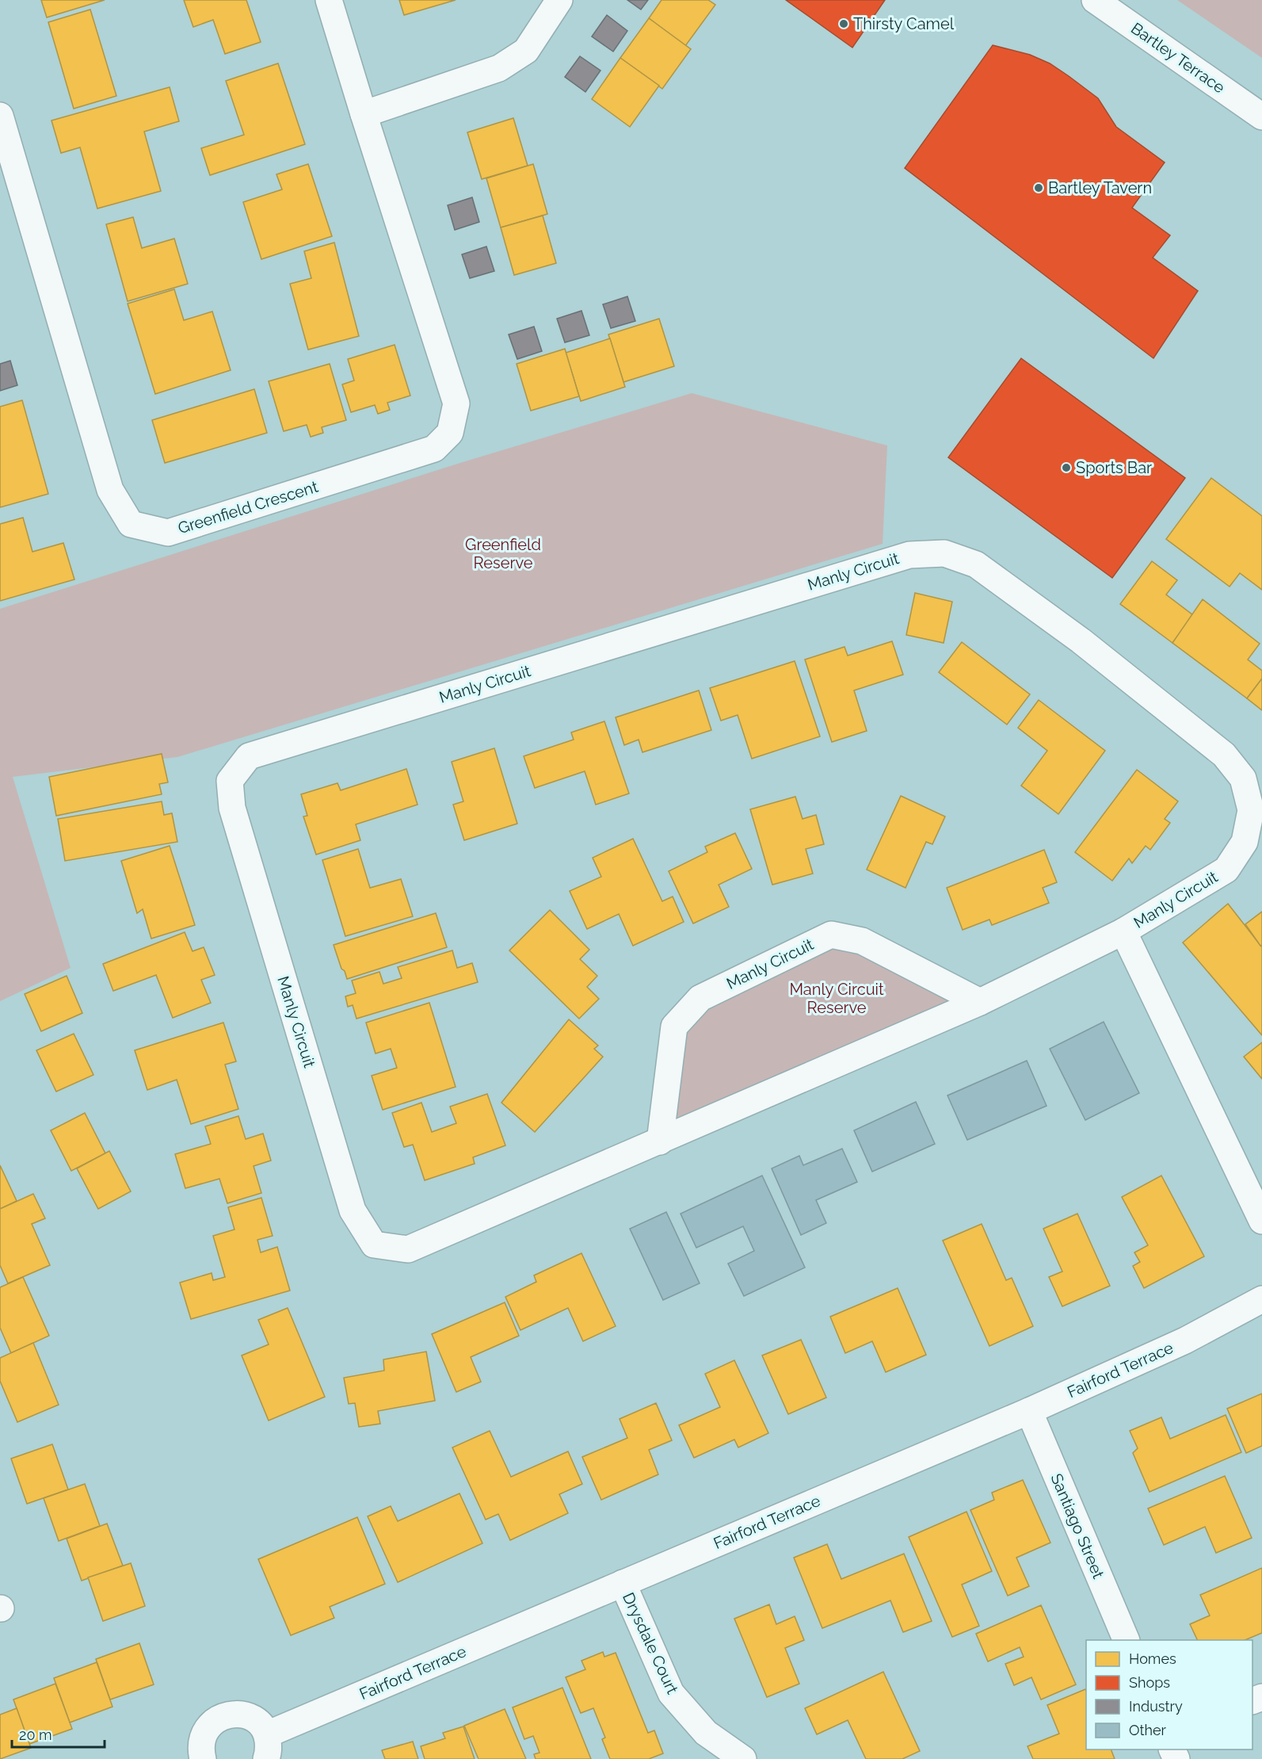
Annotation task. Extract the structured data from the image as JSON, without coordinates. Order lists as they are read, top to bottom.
{
  "streets": {
    "street": [
      "Bartley Terrace",
      "Greenfield Crescent",
      "Manly Circuit",
      "Fairford Terrace",
      "Santiago Street",
      "Drysdale Court"
    ]
  },
  "crossings": [
    ["Fairford Terrace", "Santiago Street"],
    ["Fairford Terrace", "Drysdale Court"]
  ],
  "parks": ["Greenfield Reserve", "Manly Circuit Reserve"],
  "places": ["Thirsty Camel", "Bartley Tavern", "Sports Bar"],
  "legend": [
    "Homes",
    "Shops",
    "Industry",
    "Other"
  ],
  "scale_bar": "20 m"
}
